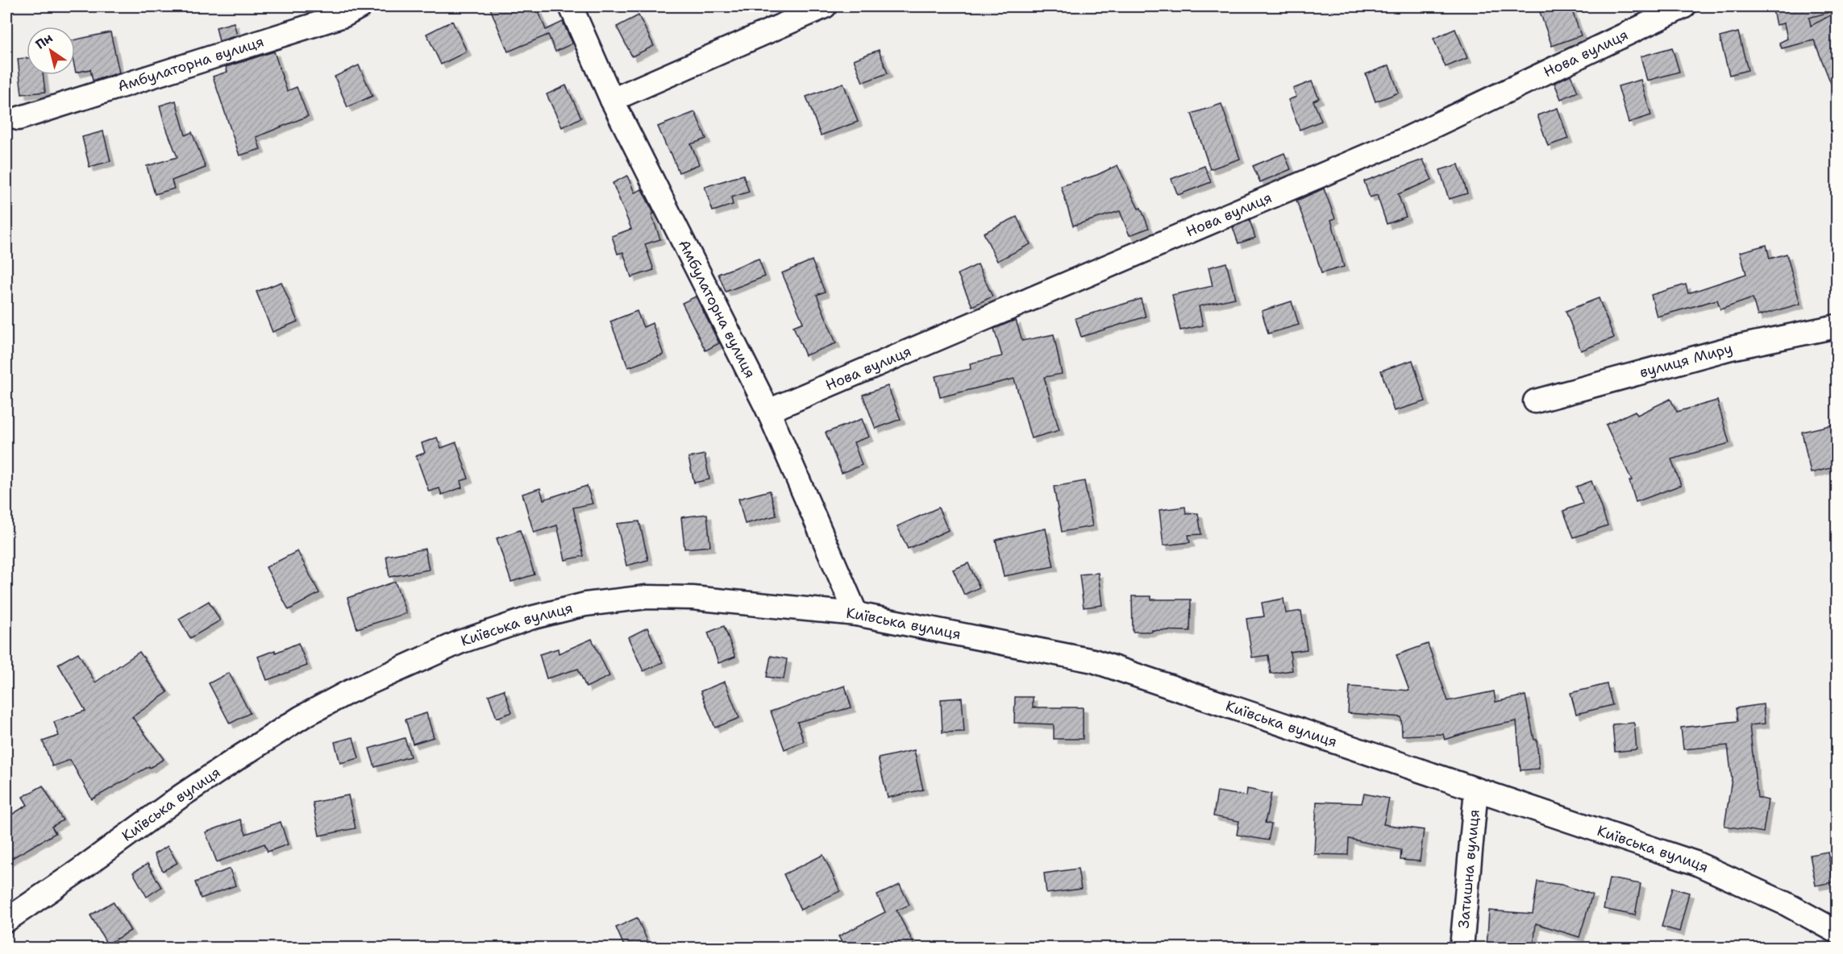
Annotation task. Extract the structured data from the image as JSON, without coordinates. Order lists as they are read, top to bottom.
{
  "streets": {
    "street": [
      "Нова вулиця",
      "Амбулаторна вулиця",
      "вулиця Миру",
      "Київська вулиця",
      "Затишна вулиця"
    ]
  },
  "crossings": [
    ["Нова вулиця", "Амбулаторна вулиця"],
    ["Амбулаторна вулиця", "Київська вулиця"],
    ["Київська вулиця", "Затишна вулиця"]
  ],
  "north": "top left"
}
